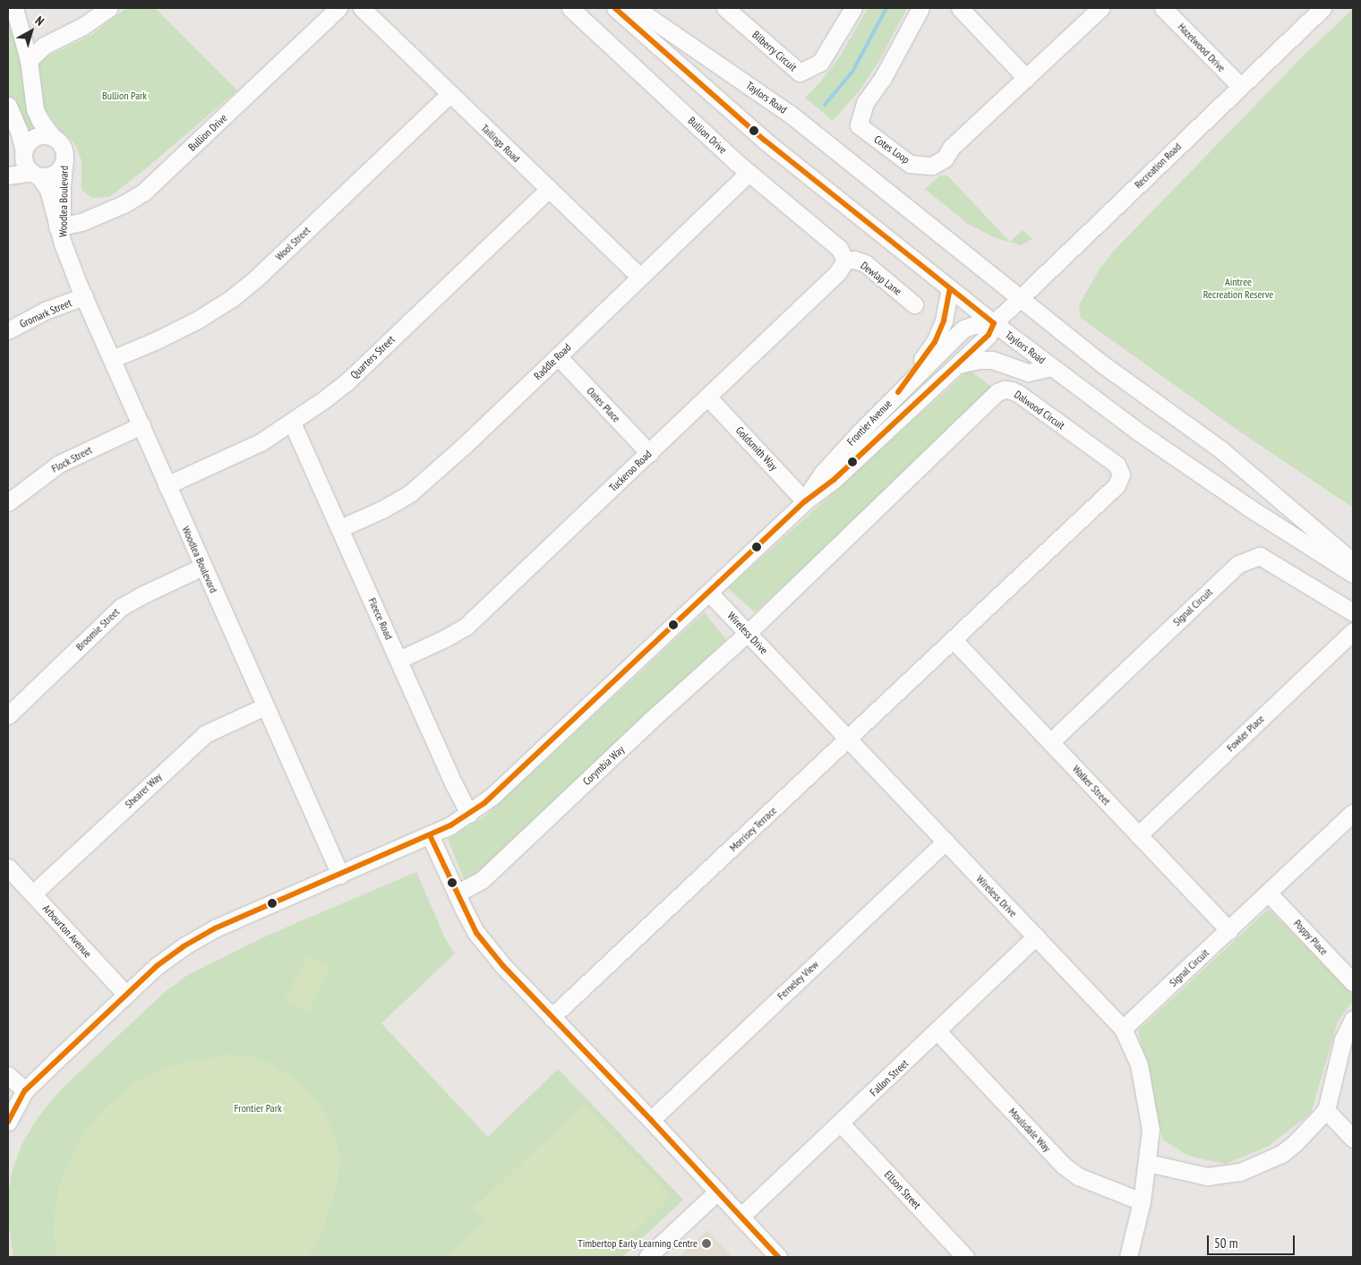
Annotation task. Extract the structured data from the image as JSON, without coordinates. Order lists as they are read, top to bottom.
{
  "streets": {
    "street": [
      "Hazelwood Drive",
      "Bilberry Circuit",
      "Taylors Road",
      "Bullion Drive",
      "Tailings Road",
      "Cotes Loop",
      "Recreation Road",
      "Woodlea Boulevard",
      "Wool Street",
      "Dewlap Lane",
      "Gromark Street",
      "Quarters Street",
      "Raddle Road",
      "Oates Place",
      "Dalwood Circuit",
      "Frontier Avenue",
      "Goldsmith Way",
      "Flock Street",
      "Tuckeroo Road",
      "Signal Circuit",
      "Fleece Road",
      "Broomie Street",
      "Wireless Drive",
      "Fowler Place",
      "Corymbia Way",
      "Walker Street",
      "Shearer Way",
      "Morrisey Terrace",
      "Arbourton Avenue",
      "Poppy Place",
      "Ferneley View",
      "Fallon Street",
      "Moulsdale Way",
      "Ellson Street"
    ]
  },
  "crossings": [
    ["Hazelwood Drive", "Recreation Road"],
    ["Taylors Road", "Recreation Road"],
    ["Taylors Road", "Frontier Avenue"],
    ["Bullion Drive", "Woodlea Boulevard"],
    ["Bullion Drive", "Dewlap Lane"],
    ["Bullion Drive", "Raddle Road"],
    ["Bullion Drive", "Tuckeroo Road"],
    ["Tailings Road", "Wool Street"],
    ["Tailings Road", "Quarters Street"],
    ["Tailings Road", "Raddle Road"],
    ["Recreation Road", "Frontier Avenue"],
    ["Woodlea Boulevard", "Wool Street"],
    ["Woodlea Boulevard", "Gromark Street"],
    ["Woodlea Boulevard", "Quarters Street"],
    ["Woodlea Boulevard", "Frontier Avenue"],
    ["Woodlea Boulevard", "Flock Street"],
    ["Woodlea Boulevard", "Broomie Street"],
    ["Woodlea Boulevard", "Shearer Way"],
    ["Dewlap Lane", "Tuckeroo Road"],
    ["Quarters Street", "Fleece Road"],
    ["Raddle Road", "Oates Place"],
    ["Raddle Road", "Fleece Road"],
    ["Oates Place", "Tuckeroo Road"],
    ["Dalwood Circuit", "Wireless Drive"],
    ["Dalwood Circuit", "Corymbia Way"],
    ["Dalwood Circuit", "Walker Street"],
    ["Dalwood Circuit", "Morrisey Terrace"],
    ["Frontier Avenue", "Goldsmith Way"],
    ["Frontier Avenue", "Fleece Road"],
    ["Frontier Avenue", "Wireless Drive"],
    ["Frontier Avenue", "Arbourton Avenue"],
    ["Goldsmith Way", "Tuckeroo Road"],
    ["Tuckeroo Road", "Fleece Road"],
    ["Signal Circuit", "Wireless Drive"],
    ["Signal Circuit", "Walker Street"],
    ["Signal Circuit", "Poppy Place"],
    ["Wireless Drive", "Corymbia Way"],
    ["Wireless Drive", "Morrisey Terrace"],
    ["Wireless Drive", "Ferneley View"],
    ["Wireless Drive", "Fallon Street"],
    ["Wireless Drive", "Moulsdale Way"],
    ["Fowler Place", "Walker Street"],
    ["Walker Street", "Morrisey Terrace"],
    ["Shearer Way", "Arbourton Avenue"],
    ["Fallon Street", "Moulsdale Way"],
    ["Fallon Street", "Ellson Street"]
  ],
  "parks": ["Bullion Park", "Aintree Recreation Reserve", "Frontier Park"],
  "places": ["Timbertop Early Learning Centre"],
  "scale_bar": "50 m",
  "north": "top right"
}
